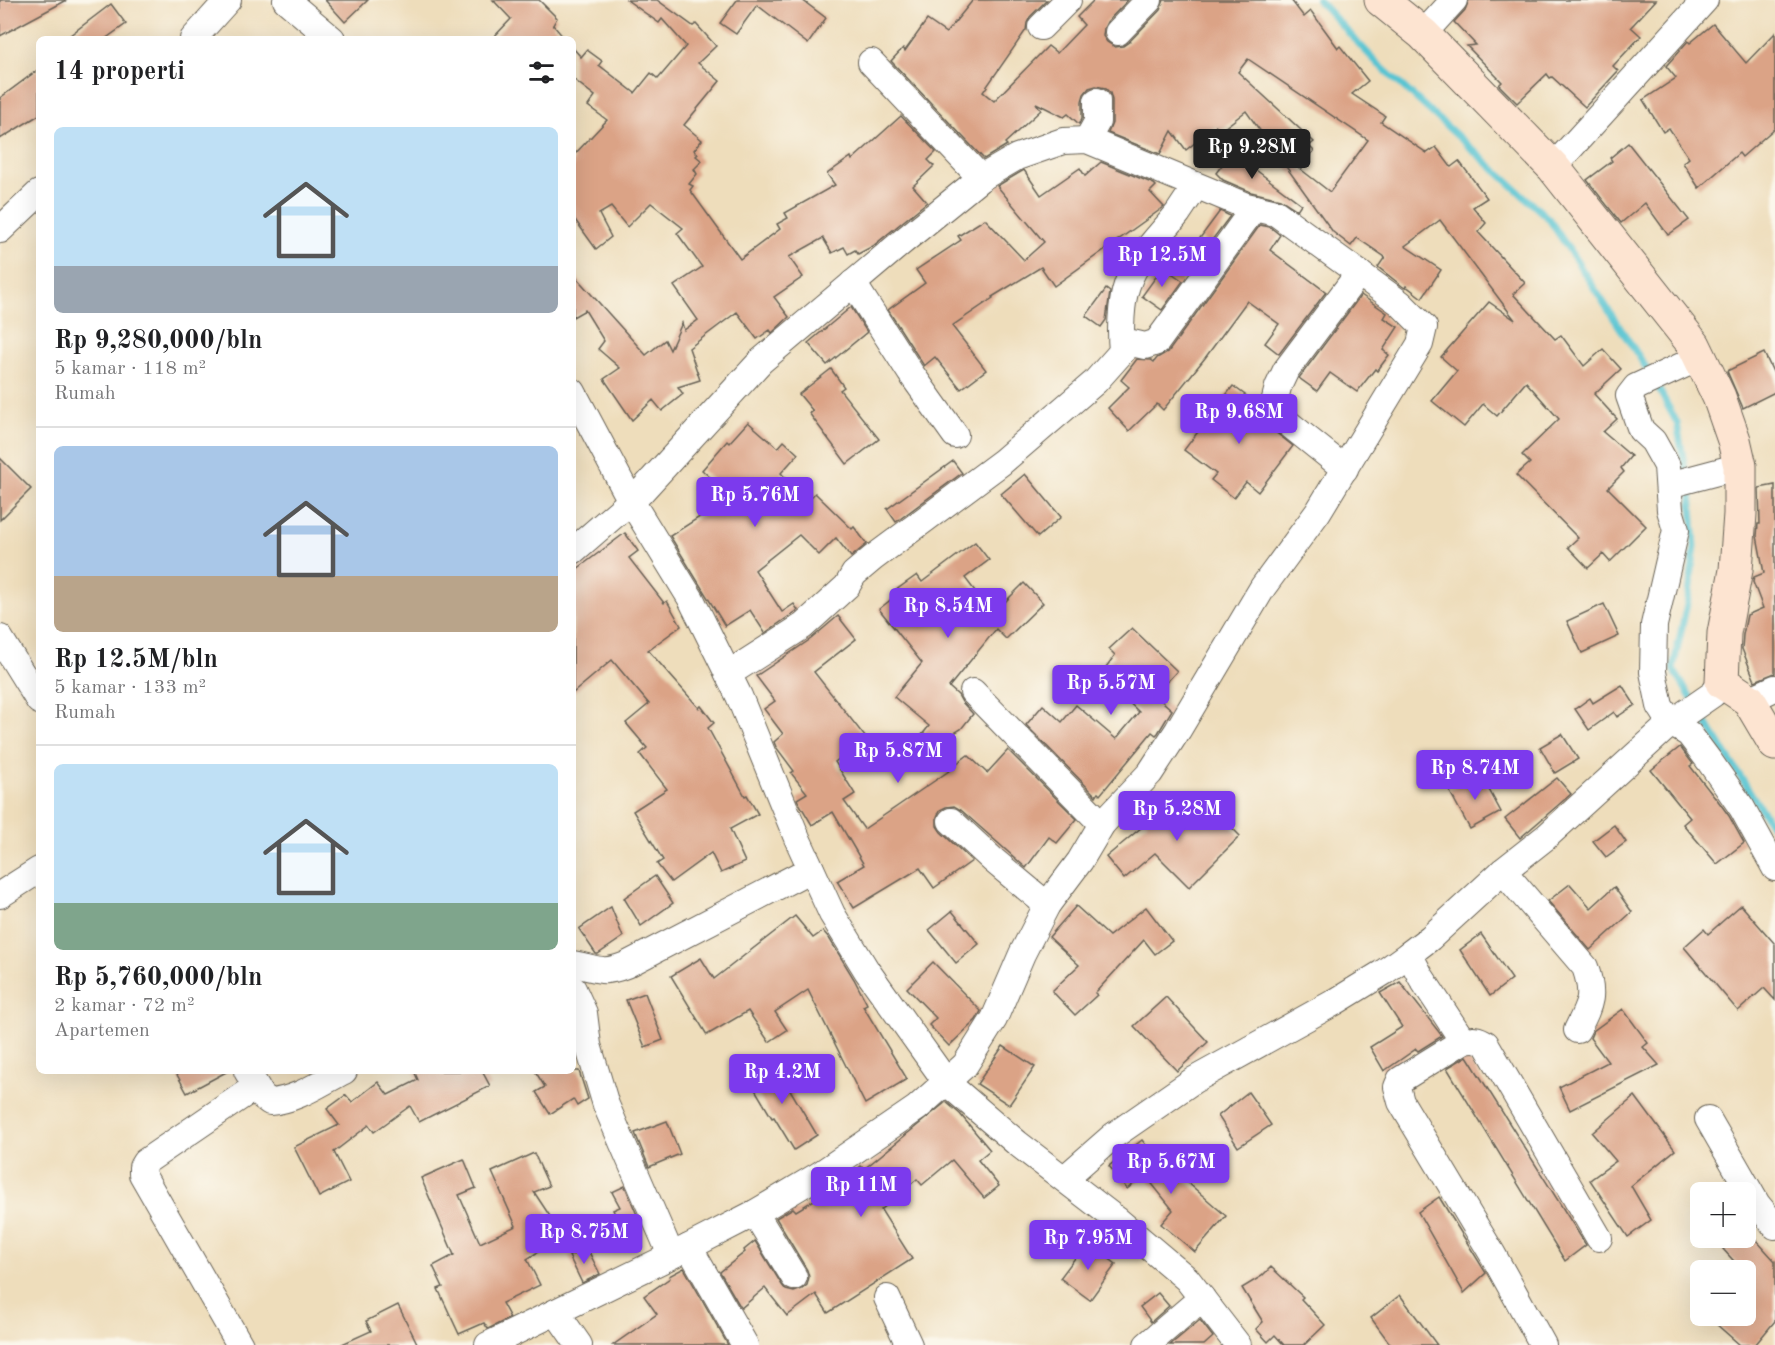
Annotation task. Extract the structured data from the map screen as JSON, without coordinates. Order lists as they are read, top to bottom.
{
  "page": {
    "heading": "14 properti",
    "list": [
      {
        "name": "Rp 9,280,000/bln",
        "note": "5 kamar · 118 m² · Rumah"
      },
      {
        "name": "Rp 12.5M/bln",
        "note": "5 kamar · 133 m² · Rumah"
      },
      {
        "name": "Rp 5,760,000/bln",
        "note": "2 kamar · 72 m² · Apartemen"
      }
    ],
    "price": [
      "Rp 9.28M",
      "Rp 12.5M",
      "Rp 9.68M",
      "Rp 5.76M",
      "Rp 8.54M",
      "Rp 5.57M",
      "Rp 5.87M",
      "Rp 8.74M",
      "Rp 5.28M",
      "Rp 4.2M",
      "Rp 5.67M",
      "Rp 11M",
      "Rp 8.75M",
      "Rp 7.95M"
    ],
    "map_buttons": ["+", "−"]
  }
}
